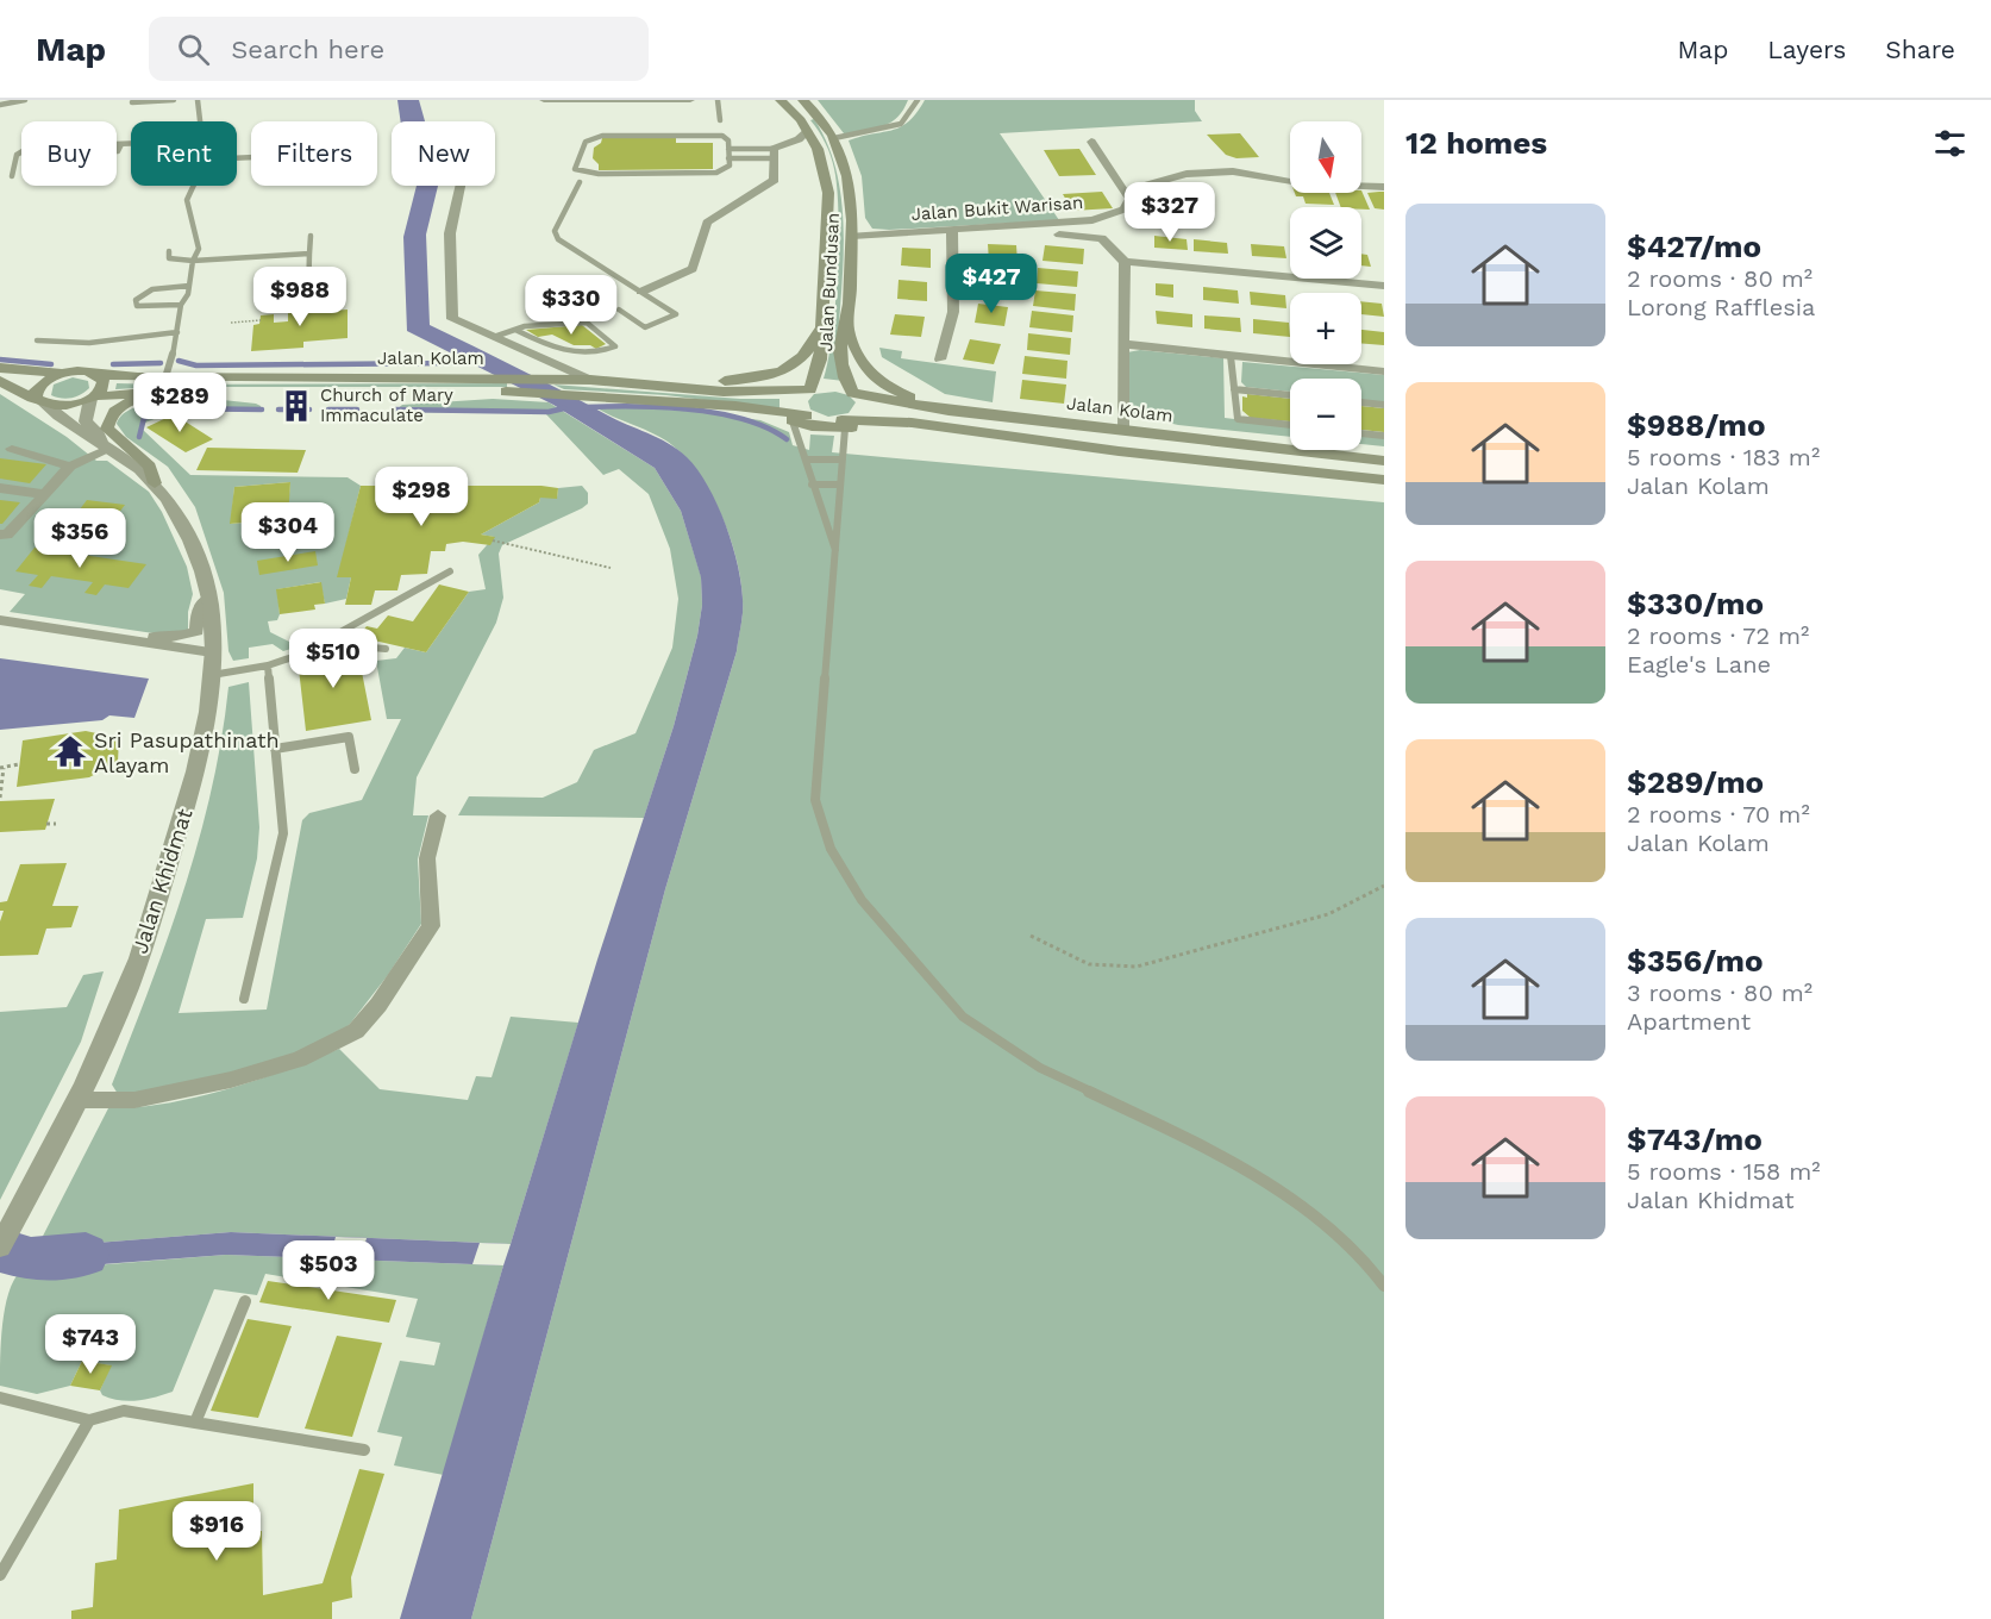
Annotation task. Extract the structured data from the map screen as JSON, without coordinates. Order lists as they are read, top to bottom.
{
  "streets": {
    "main road": ["Jalan Bundusan", "Jalan Kolam"],
    "street": ["Jalan Bukit Warisan", "Jalan Khidmat"]
  },
  "crossings": [
    ["Jalan Bukit Warisan", "Jalan Bundusan"],
    ["Jalan Bundusan", "Jalan Kolam"],
    ["Jalan Kolam", "Jalan Khidmat"]
  ],
  "places": {
    "building": ["Church of Mary Immaculate"],
    "temple": ["Sri Pasupathinath Alayam"]
  },
  "north": "bottom",
  "page": {
    "header": "Map",
    "search": "Search here",
    "nav": ["Map", "Layers", "Share"],
    "heading": "12 homes",
    "map_buttons": ["+", "−"],
    "chip": [
      "Buy",
      "Rent",
      "Filters",
      "New"
    ],
    "price": [
      "$327",
      "$427",
      "$988",
      "$330",
      "$289",
      "$298",
      "$304",
      "$356",
      "$510",
      "$503",
      "$743",
      "$916"
    ],
    "list": [
      {
        "name": "$427/mo",
        "note": "2 rooms · 80 m² · Lorong Rafflesia"
      },
      {
        "name": "$988/mo",
        "note": "5 rooms · 183 m² · Jalan Kolam"
      },
      {
        "name": "$330/mo",
        "note": "2 rooms · 72 m² · Eagle's Lane"
      },
      {
        "name": "$289/mo",
        "note": "2 rooms · 70 m² · Jalan Kolam"
      },
      {
        "name": "$356/mo",
        "note": "3 rooms · 80 m² · Apartment"
      },
      {
        "name": "$743/mo",
        "note": "5 rooms · 158 m² · Jalan Khidmat"
      }
    ]
  }
}
